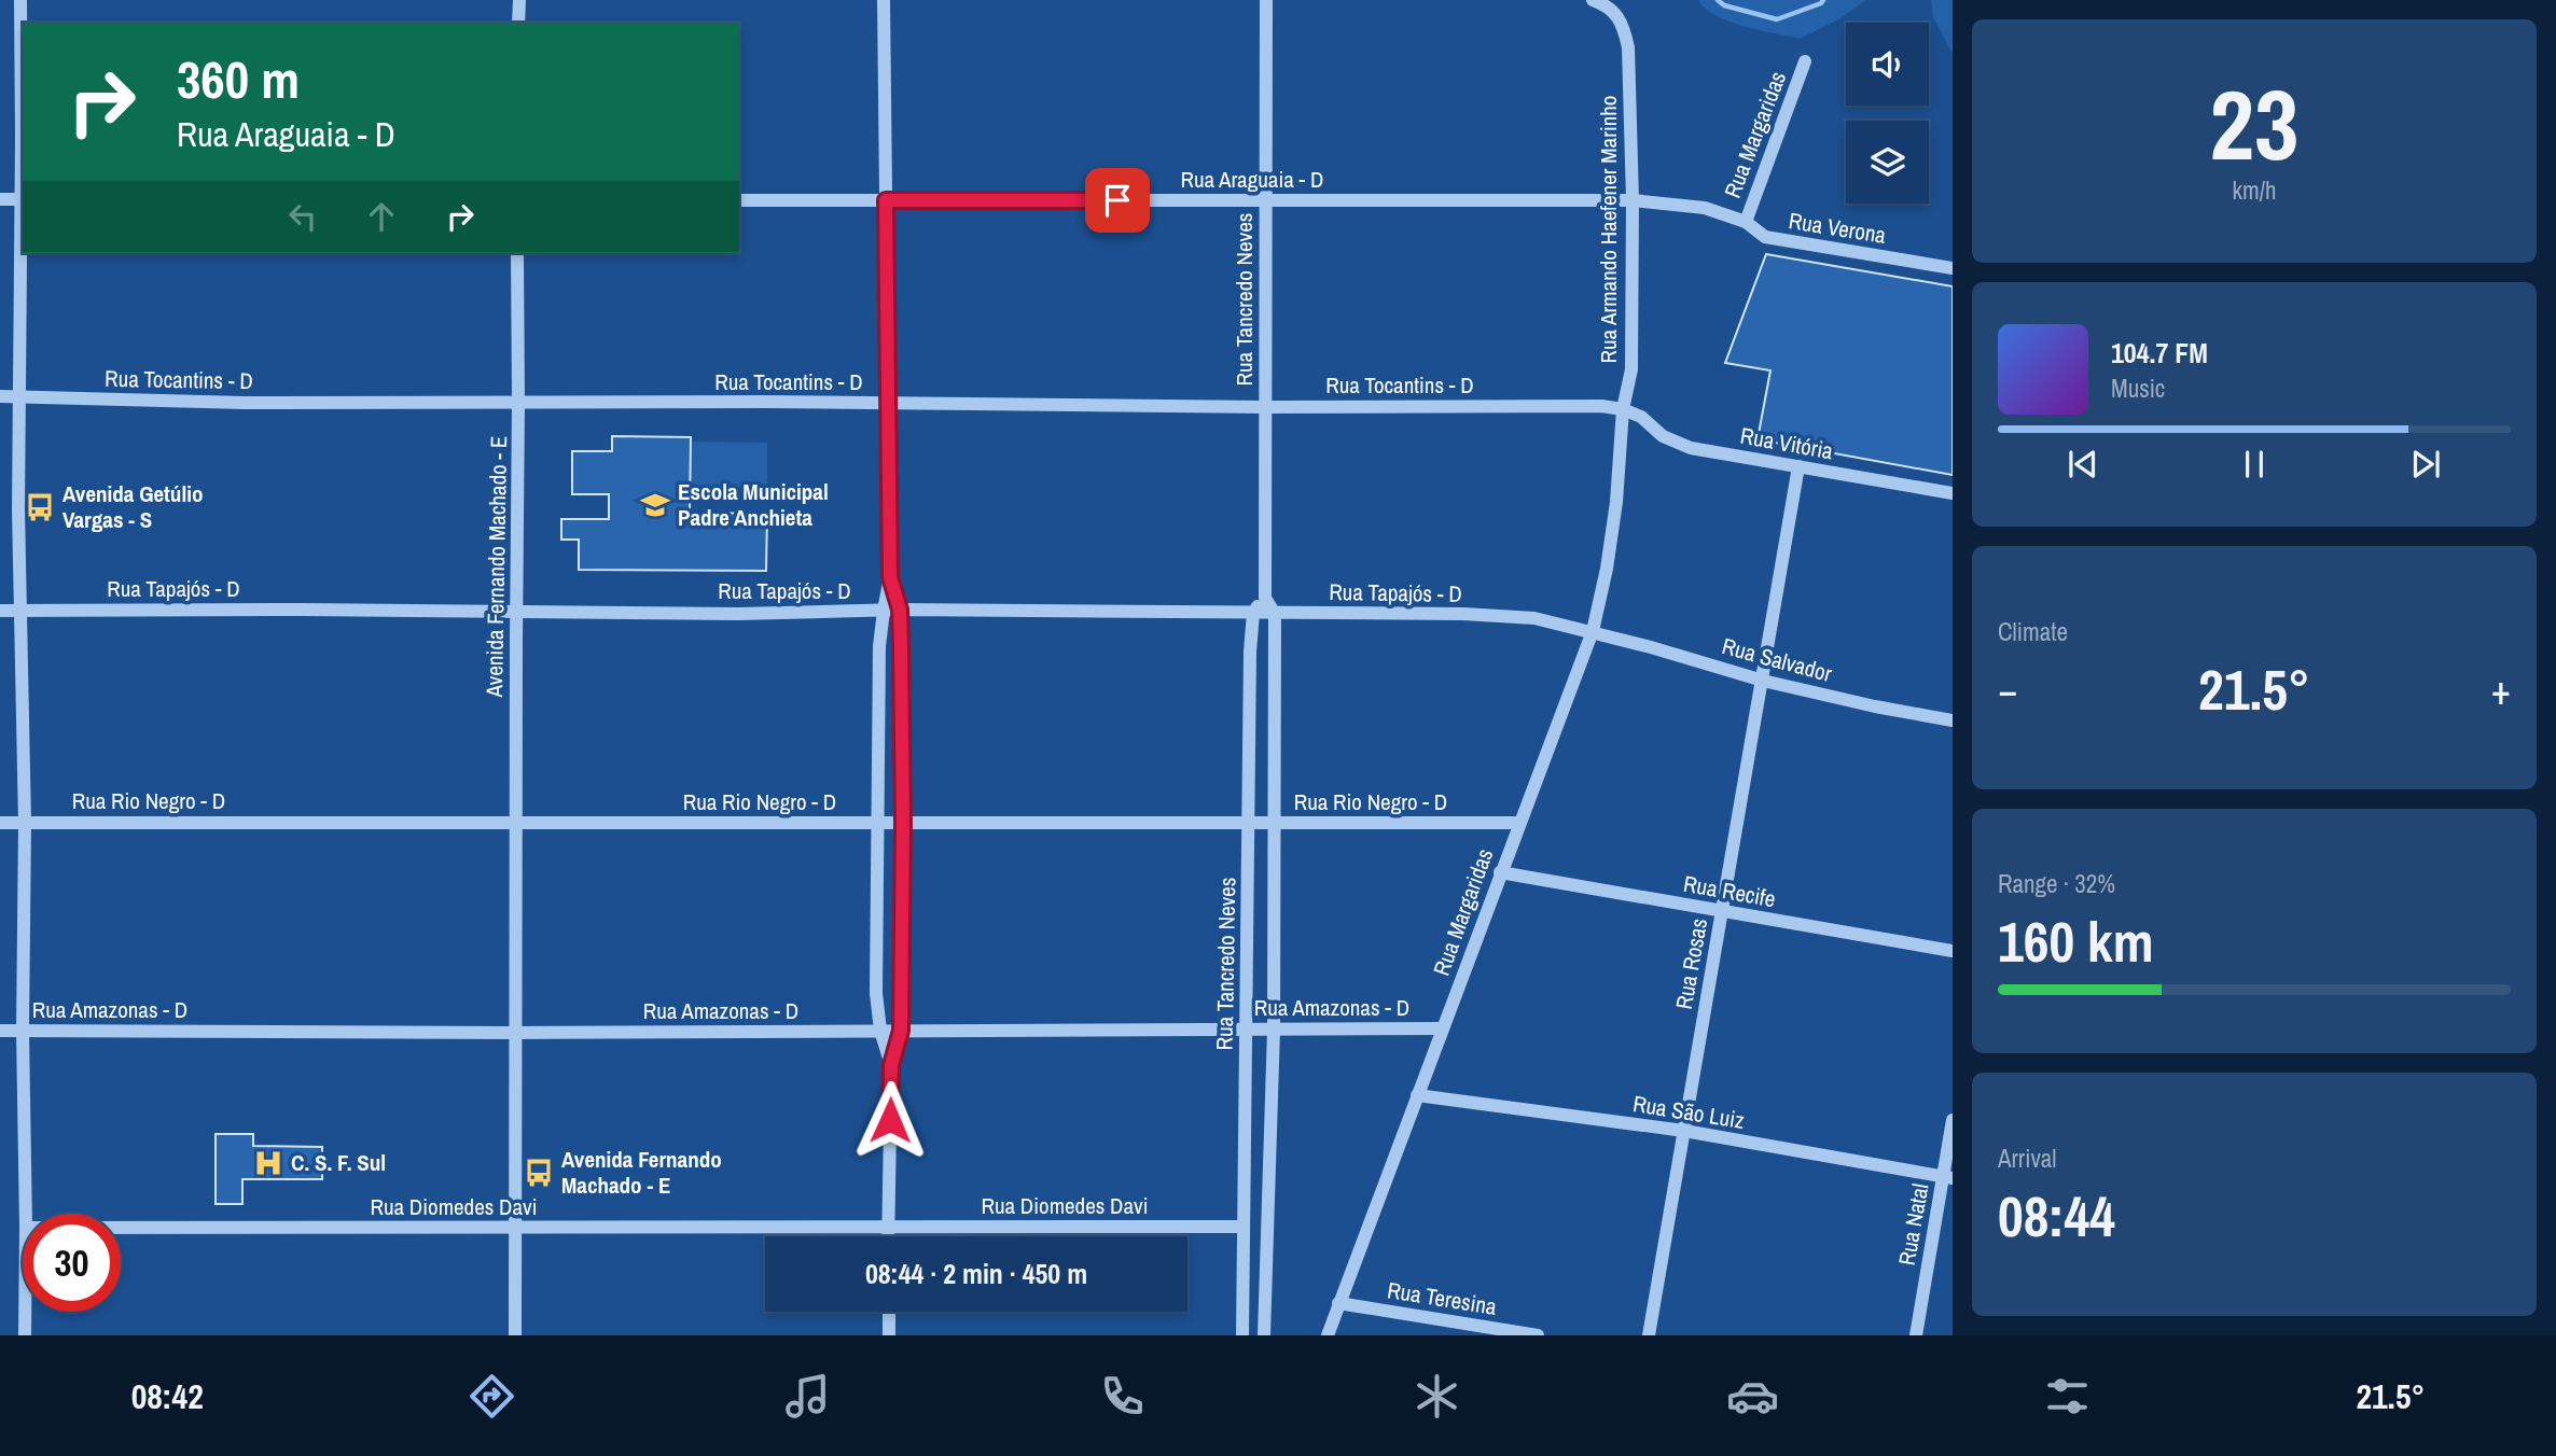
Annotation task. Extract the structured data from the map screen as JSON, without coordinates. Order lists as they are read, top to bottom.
{
  "streets": {
    "street": [
      "Rua Margaridas",
      "Rua Araguaia - D",
      "Rua Verona",
      "Rua Armando Haefener Marinho",
      "Rua Tancredo Neves",
      "Rua Tocantins - D",
      "Rua Vitória",
      "Avenida Fernando Machado - E",
      "Rua Tapajós - D",
      "Rua Salvador",
      "Rua Rio Negro - D",
      "Rua Recife",
      "Rua Rosas",
      "Rua Amazonas - D",
      "Rua São Luiz",
      "Rua Diomedes Davi",
      "Rua Natal",
      "Rua Teresina"
    ]
  },
  "crossings": [
    ["Rua Margaridas", "Rua Verona"],
    ["Rua Margaridas", "Rua Armando Haefener Marinho"],
    ["Rua Margaridas", "Rua Tapajós - D"],
    ["Rua Margaridas", "Rua Salvador"],
    ["Rua Margaridas", "Rua Rio Negro - D"],
    ["Rua Margaridas", "Rua Recife"],
    ["Rua Margaridas", "Rua Amazonas - D"],
    ["Rua Margaridas", "Rua São Luiz"],
    ["Rua Margaridas", "Rua Teresina"],
    ["Rua Araguaia - D", "Rua Verona"],
    ["Rua Araguaia - D", "Rua Armando Haefener Marinho"],
    ["Rua Araguaia - D", "Rua Tancredo Neves"],
    ["Rua Verona", "Rua Armando Haefener Marinho"],
    ["Rua Armando Haefener Marinho", "Rua Tocantins - D"],
    ["Rua Armando Haefener Marinho", "Rua Vitória"],
    ["Rua Armando Haefener Marinho", "Rua Tapajós - D"],
    ["Rua Armando Haefener Marinho", "Rua Salvador"],
    ["Rua Tancredo Neves", "Rua Tocantins - D"],
    ["Rua Tancredo Neves", "Rua Tapajós - D"],
    ["Rua Tancredo Neves", "Rua Rio Negro - D"],
    ["Rua Tancredo Neves", "Rua Amazonas - D"],
    ["Rua Tancredo Neves", "Rua Diomedes Davi"],
    ["Rua Tocantins - D", "Rua Vitória"],
    ["Rua Tocantins - D", "Avenida Fernando Machado - E"],
    ["Rua Vitória", "Rua Rosas"],
    ["Avenida Fernando Machado - E", "Rua Tapajós - D"],
    ["Avenida Fernando Machado - E", "Rua Rio Negro - D"],
    ["Avenida Fernando Machado - E", "Rua Amazonas - D"],
    ["Avenida Fernando Machado - E", "Rua Diomedes Davi"],
    ["Rua Tapajós - D", "Rua Salvador"],
    ["Rua Salvador", "Rua Rosas"],
    ["Rua Recife", "Rua Rosas"],
    ["Rua Rosas", "Rua São Luiz"],
    ["Rua São Luiz", "Rua Natal"]
  ],
  "places": {
    "school or university": ["Escola Municipal Padre Anchieta"],
    "bus stop": ["Avenida Getúlio Vargas - S", "Avenida Fernando Machado - E"],
    "hospital": ["C. S. F. Sul"]
  },
  "page": {
    "tile": [
      ["23", "km/h"],
      "Climate",
      ["Range · 32%", "160 km"],
      ["Arrival", "08:44"]
    ],
    "turn": ["360 m", "Rua Araguaia - D"],
    "song": ["104.7 FM", "Music"],
    "heat": ["−", "21.5°", "+"],
    "limit": "30",
    "trip": "08:44 · 2 min · 450 m",
    "tabs": ["08:42", "21.5°"]
  }
}
